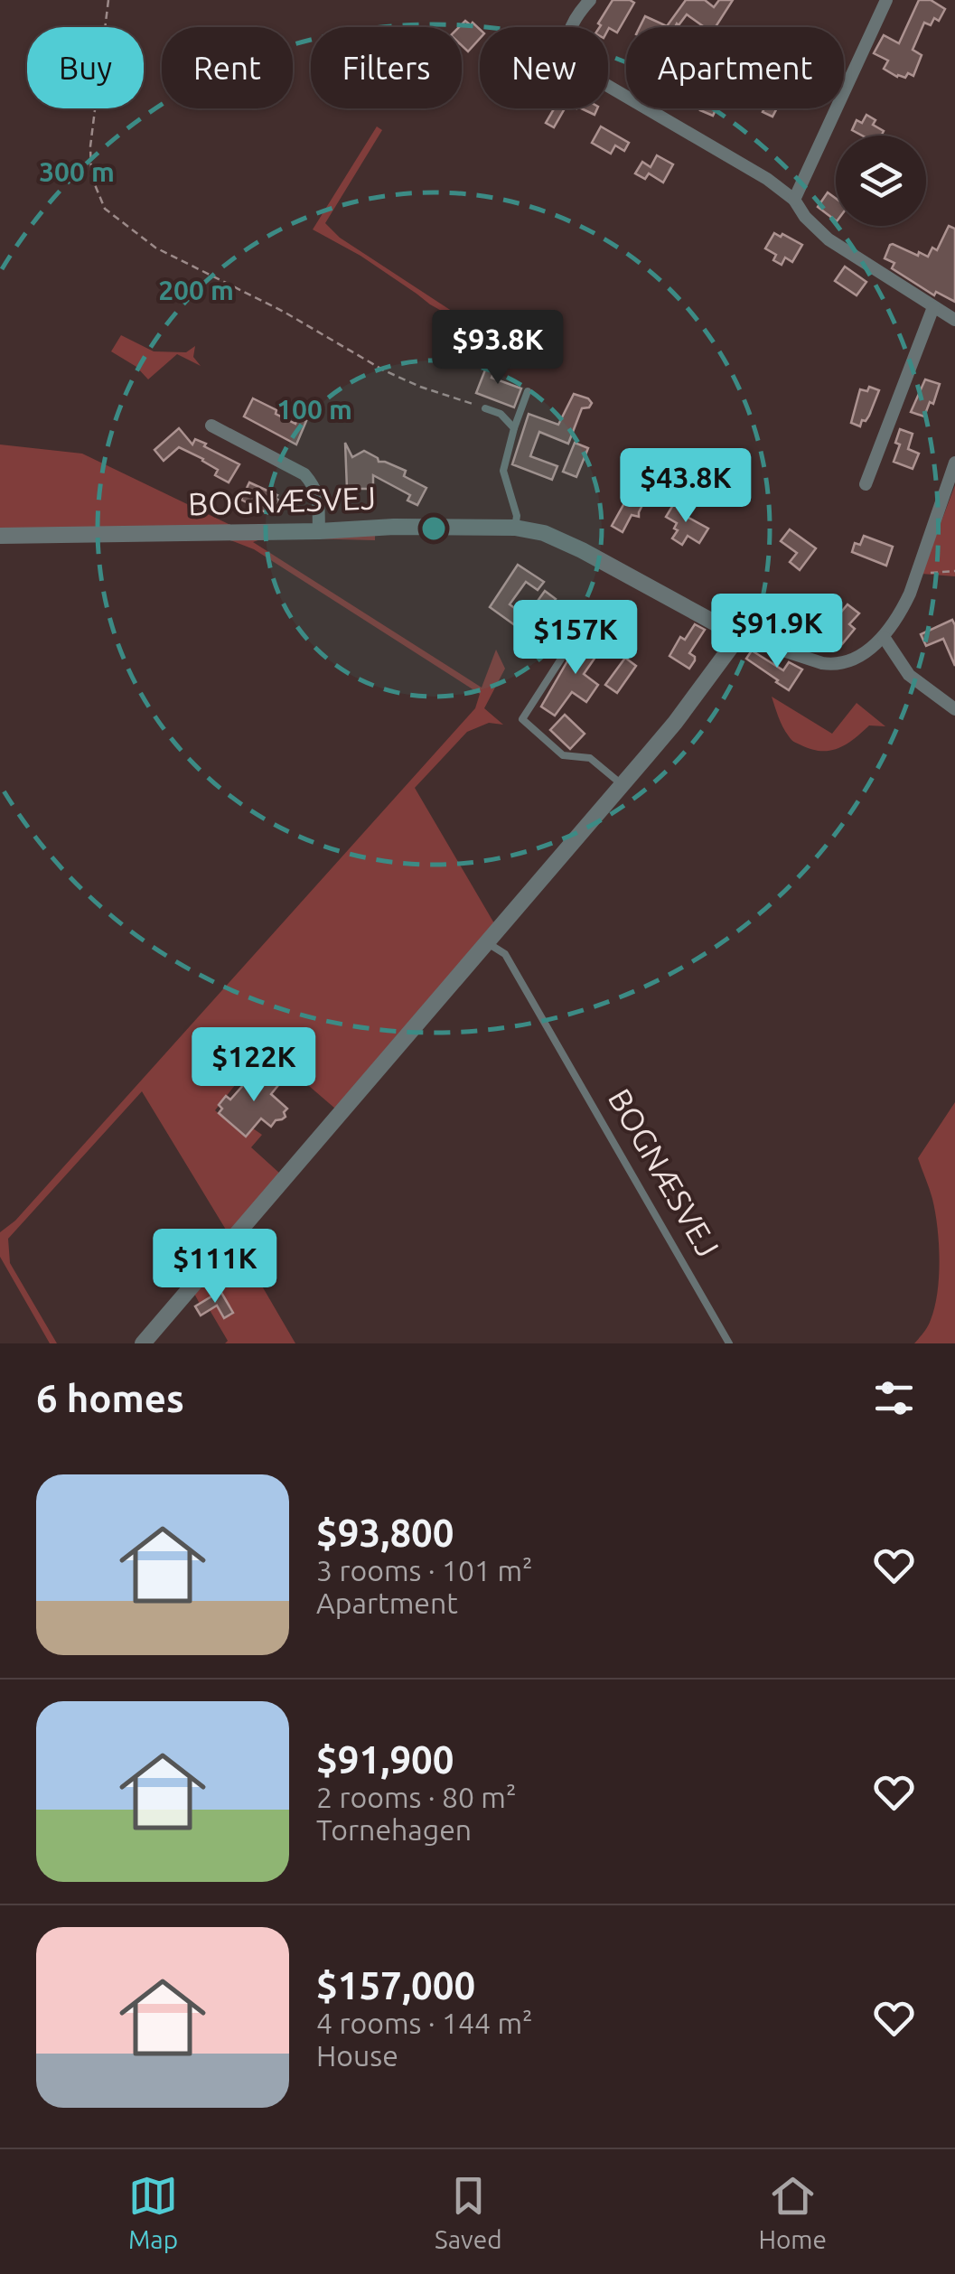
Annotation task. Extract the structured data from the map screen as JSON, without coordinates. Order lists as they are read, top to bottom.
{
  "streets": {
    "street": ["BOGNÆSVEJ"]
  },
  "page": {
    "chip": [
      "Buy",
      "Rent",
      "Filters",
      "New",
      "Apartment"
    ],
    "price": [
      "$93.8K",
      "$43.8K",
      "$91.9K",
      "$157K",
      "$122K",
      "$111K"
    ],
    "heading": "6 homes",
    "list": [
      {
        "name": "$93,800",
        "note": "3 rooms · 101 m² · Apartment"
      },
      {
        "name": "$91,900",
        "note": "2 rooms · 80 m² · Tornehagen"
      },
      {
        "name": "$157,000",
        "note": "4 rooms · 144 m² · House"
      }
    ],
    "tabs": ["Map", "Saved", "Home"]
  },
  "rings": ["300 m", "200 m", "100 m"]
}
